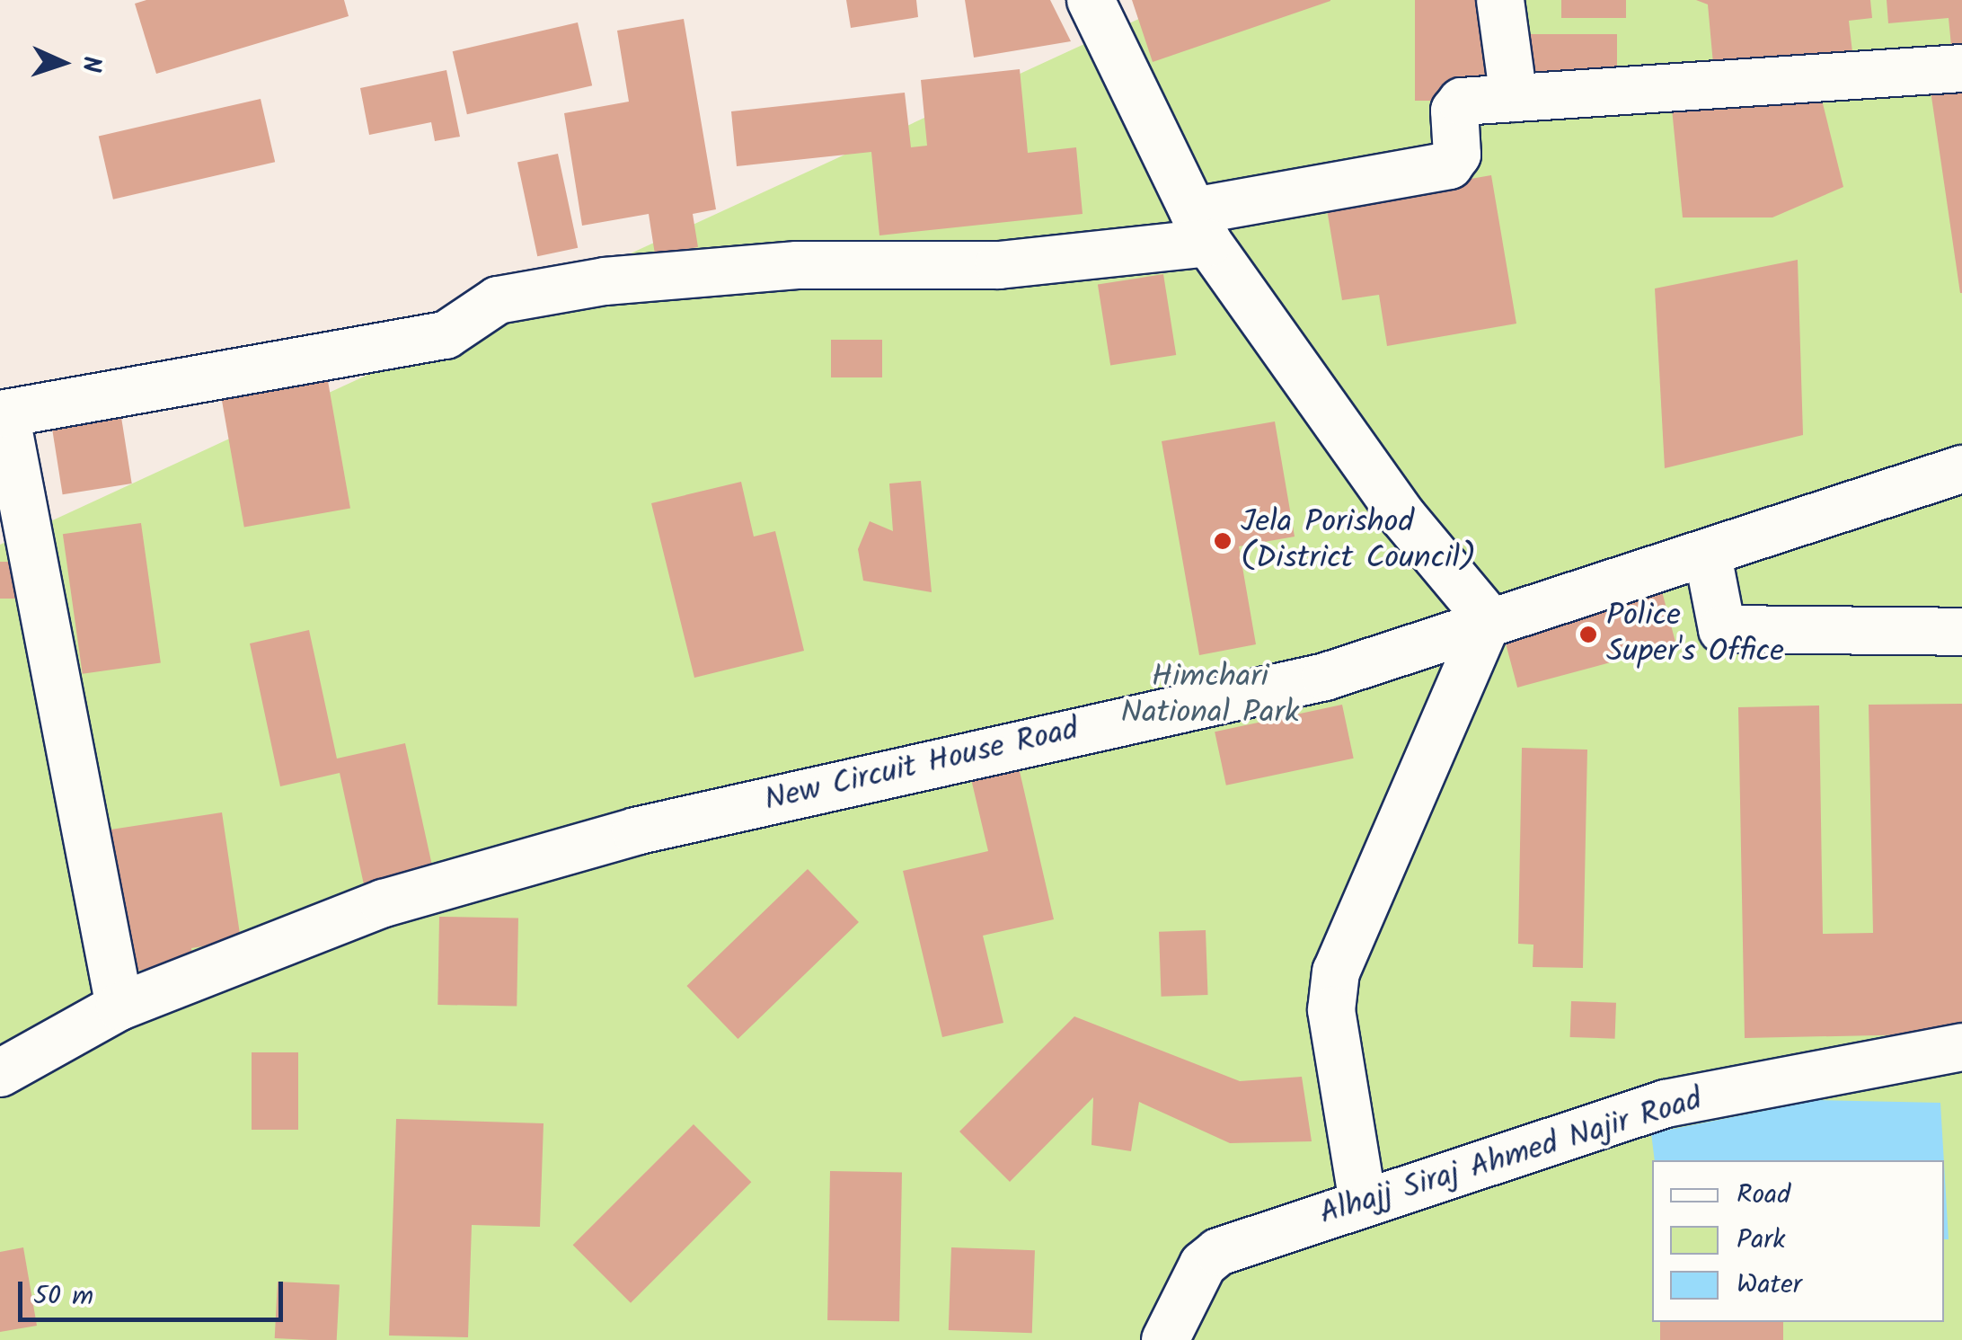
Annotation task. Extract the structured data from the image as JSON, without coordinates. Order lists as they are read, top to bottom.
{
  "streets": {
    "street": ["New Circuit House Road", "Alhajj Siraj Ahmed Najir Road"]
  },
  "parks": ["Himchari National Park"],
  "places": ["Jela Porishod (District Council)", "Police Super's Office"],
  "legend": ["Road", "Park", "Water"],
  "scale_bar": "50 m",
  "north": "right"
}
